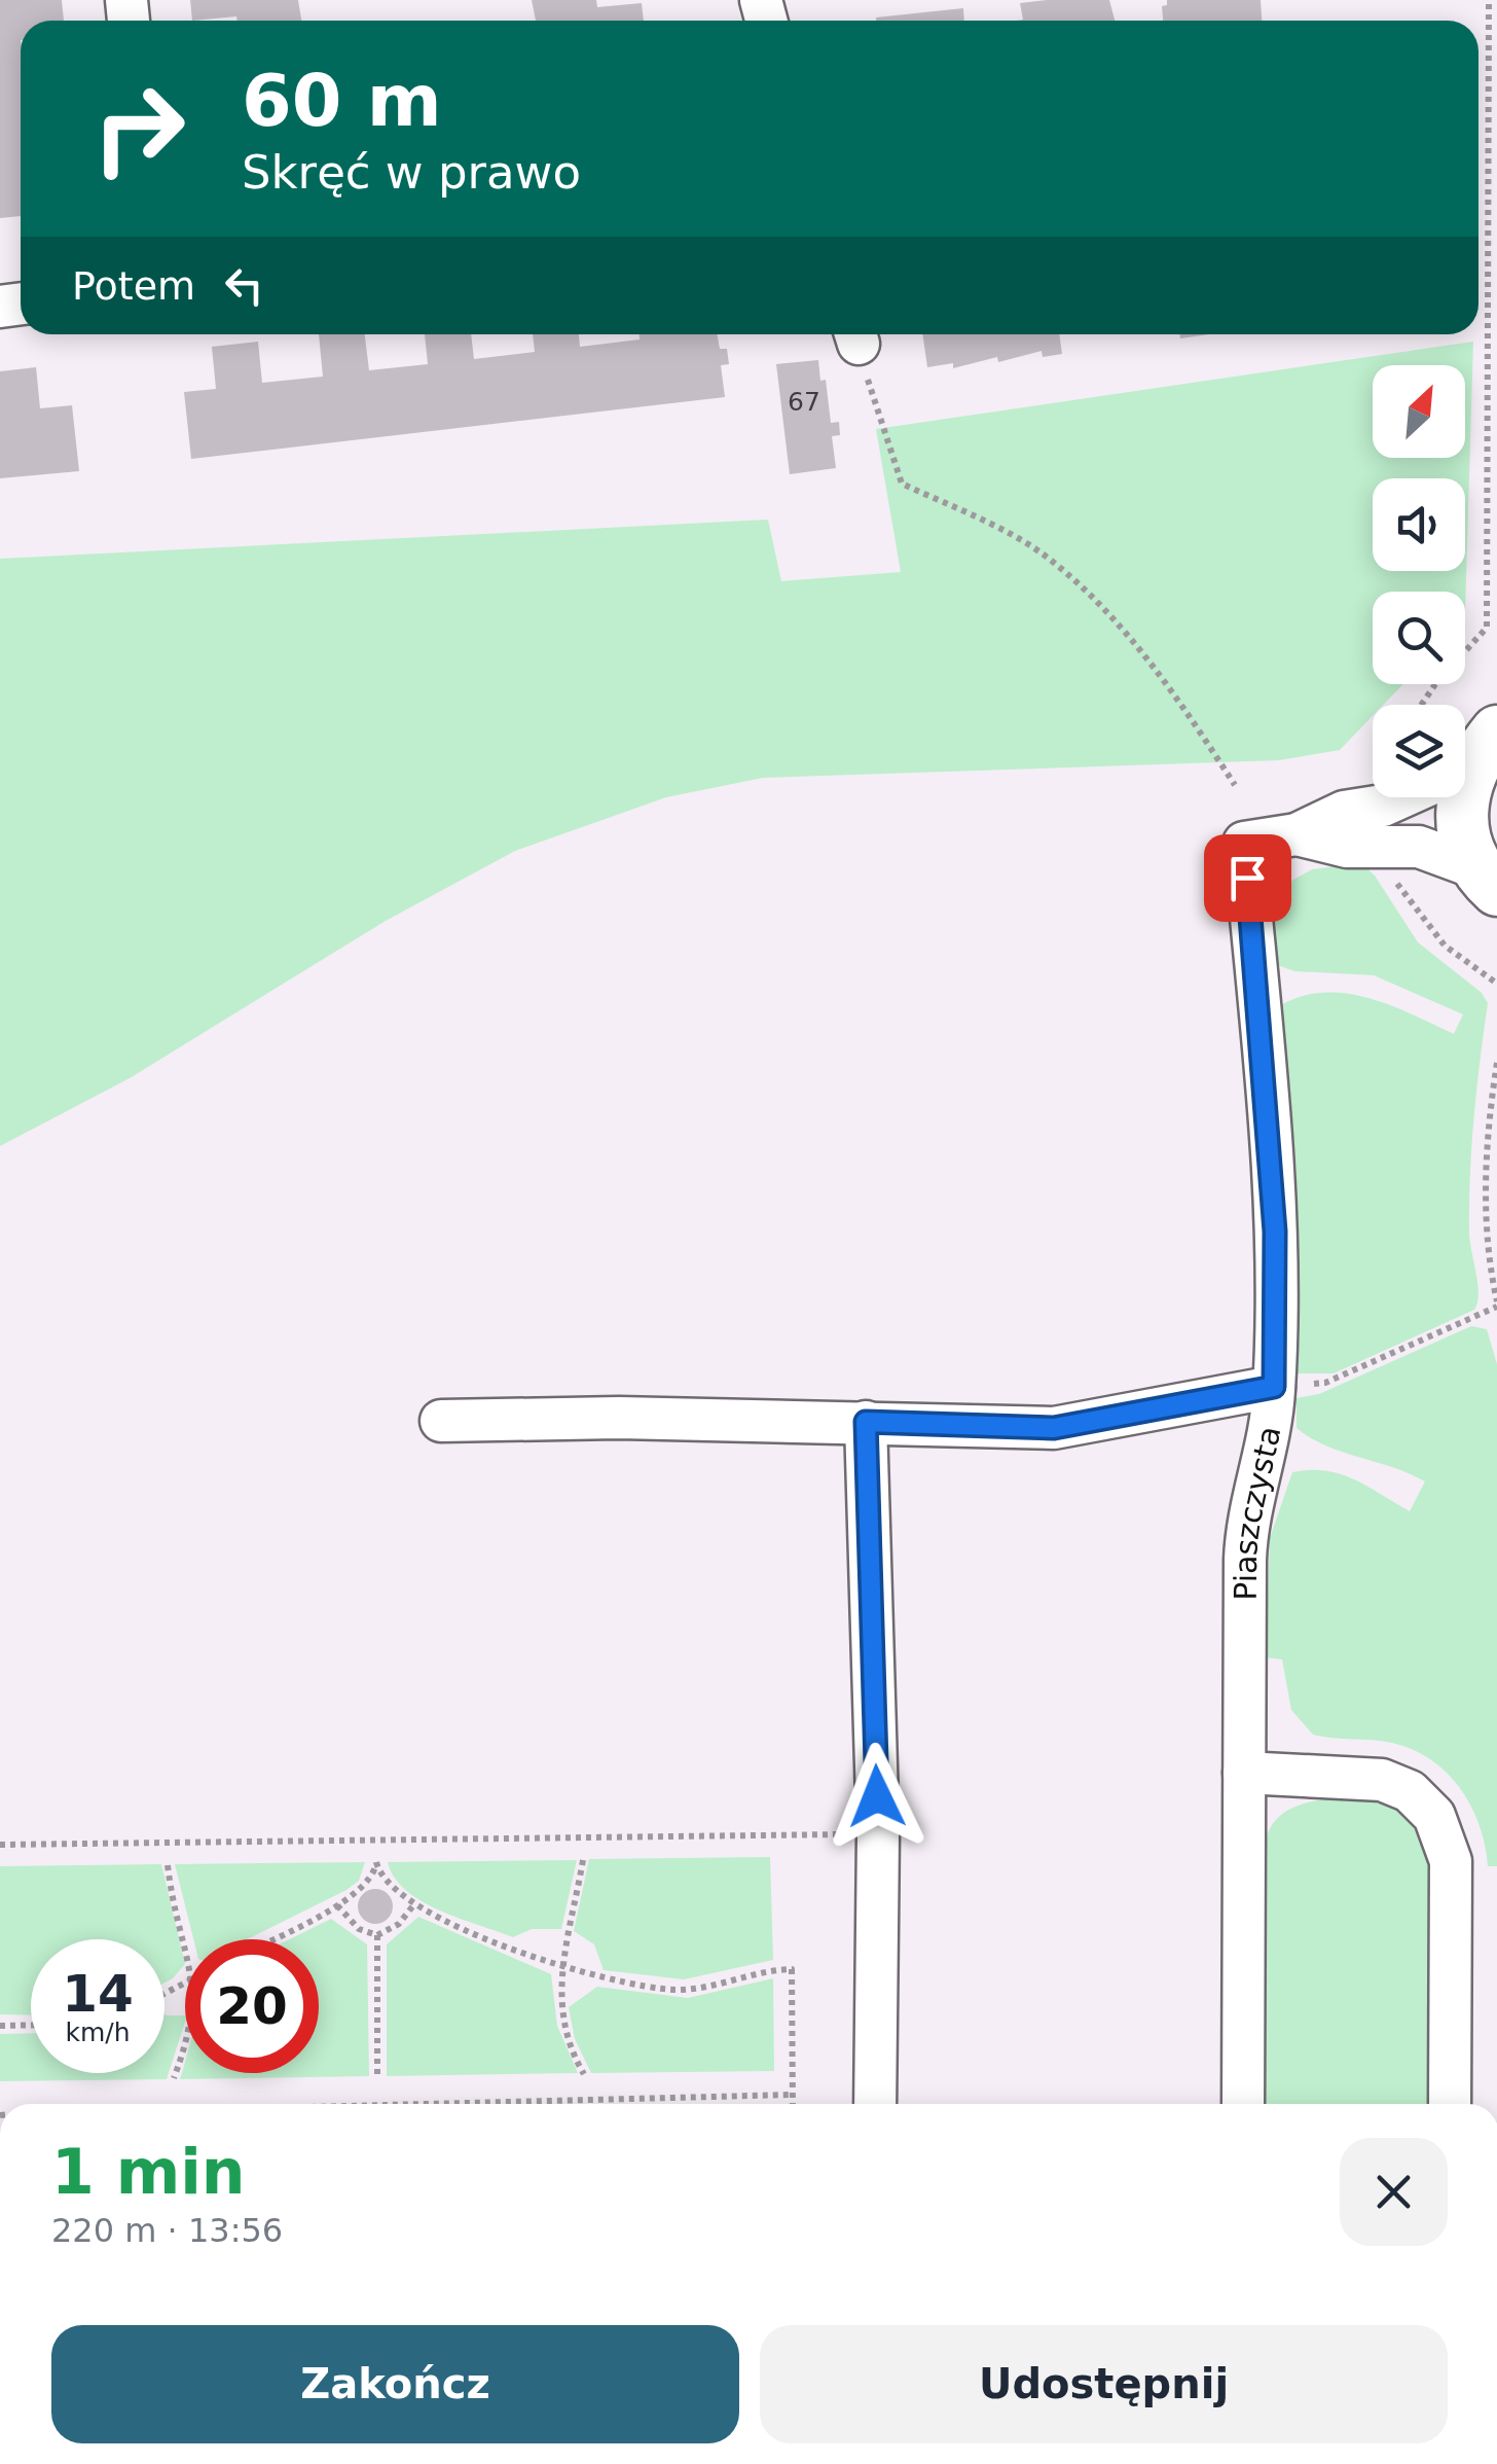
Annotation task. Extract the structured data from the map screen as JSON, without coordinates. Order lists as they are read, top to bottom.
{
  "streets": {
    "street": ["Piaszczysta"]
  },
  "house_numbers": ["67"],
  "north": "top right",
  "page": {
    "turn": ["60 m", "Skręć w prawo"],
    "then": "Potem",
    "speed": "14 km/h",
    "limit": "20",
    "heading": ["1 min", "220 m · 13:56"],
    "buttons": ["Zakończ", "Udostępnij"]
  }
}
